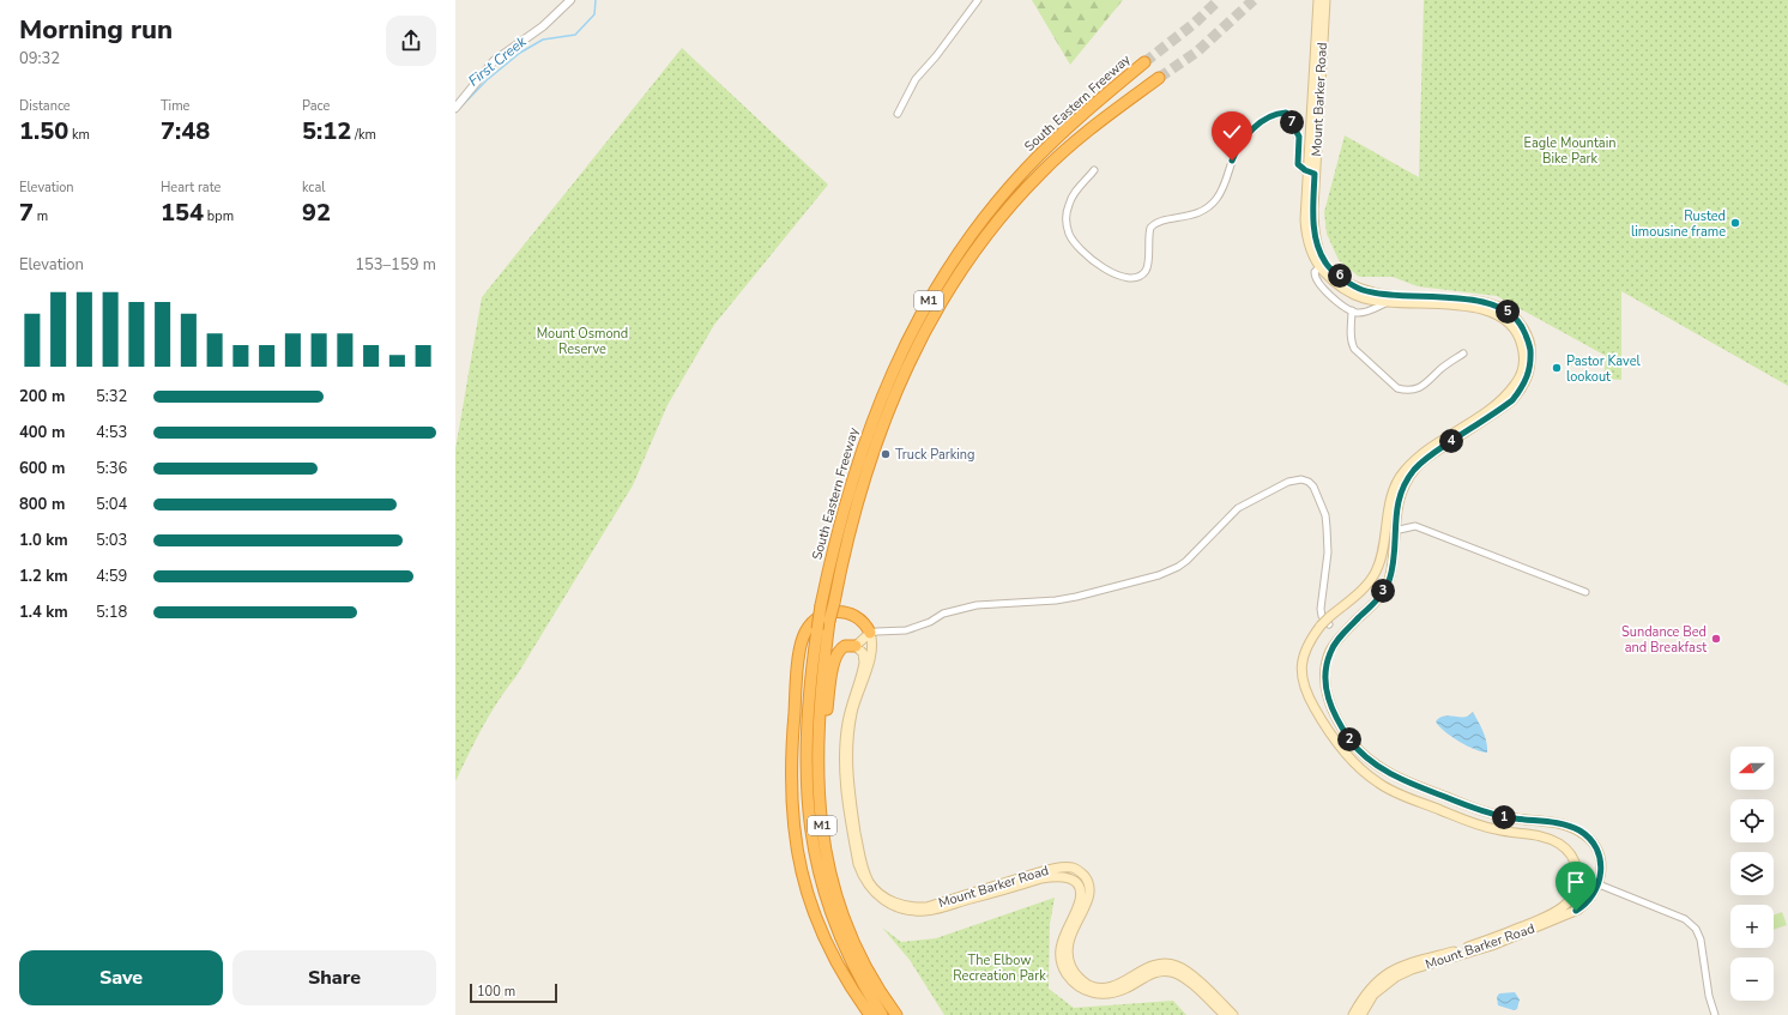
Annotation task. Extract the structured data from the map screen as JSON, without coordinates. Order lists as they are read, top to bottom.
{
  "streets": {
    "highway": ["South Eastern Freeway", "M1"],
    "main road": ["Mount Barker Road"]
  },
  "water": ["First Creek"],
  "parks": ["Eagle Mountain Bike Park", "Mount Osmond Reserve", "The Elbow Recreation Park"],
  "places": [
    "Rusted limousine frame",
    "Pastor Kavel lookout",
    "Truck Parking",
    "Sundance Bed and Breakfast"
  ],
  "scale_bar": "100 m",
  "north": "left",
  "page": {
    "heading": ["Morning run", "09:32"],
    "stats": [
      ["Distance", "1.50 km"],
      ["Time", "7:48"],
      ["Pace", "5:12 /km"],
      ["Elevation", "7 m"],
      ["Heart rate", "154 bpm"],
      ["kcal", "92"]
    ],
    "pins": [
      "7",
      "6",
      "5",
      "4",
      "3",
      "2",
      "1"
    ],
    "chart": ["Elevation", "153–159 m"],
    "list": [
      {
        "name": "200 m",
        "note": "5:32"
      },
      {
        "name": "400 m",
        "note": "4:53"
      },
      {
        "name": "600 m",
        "note": "5:36"
      },
      {
        "name": "800 m",
        "note": "5:04"
      },
      {
        "name": "1.0 km",
        "note": "5:03"
      },
      {
        "name": "1.2 km",
        "note": "4:59"
      },
      {
        "name": "1.4 km",
        "note": "5:18"
      }
    ],
    "map_buttons": ["+", "−"],
    "buttons": ["Save", "Share"],
    "scale": "100 m"
  }
}
